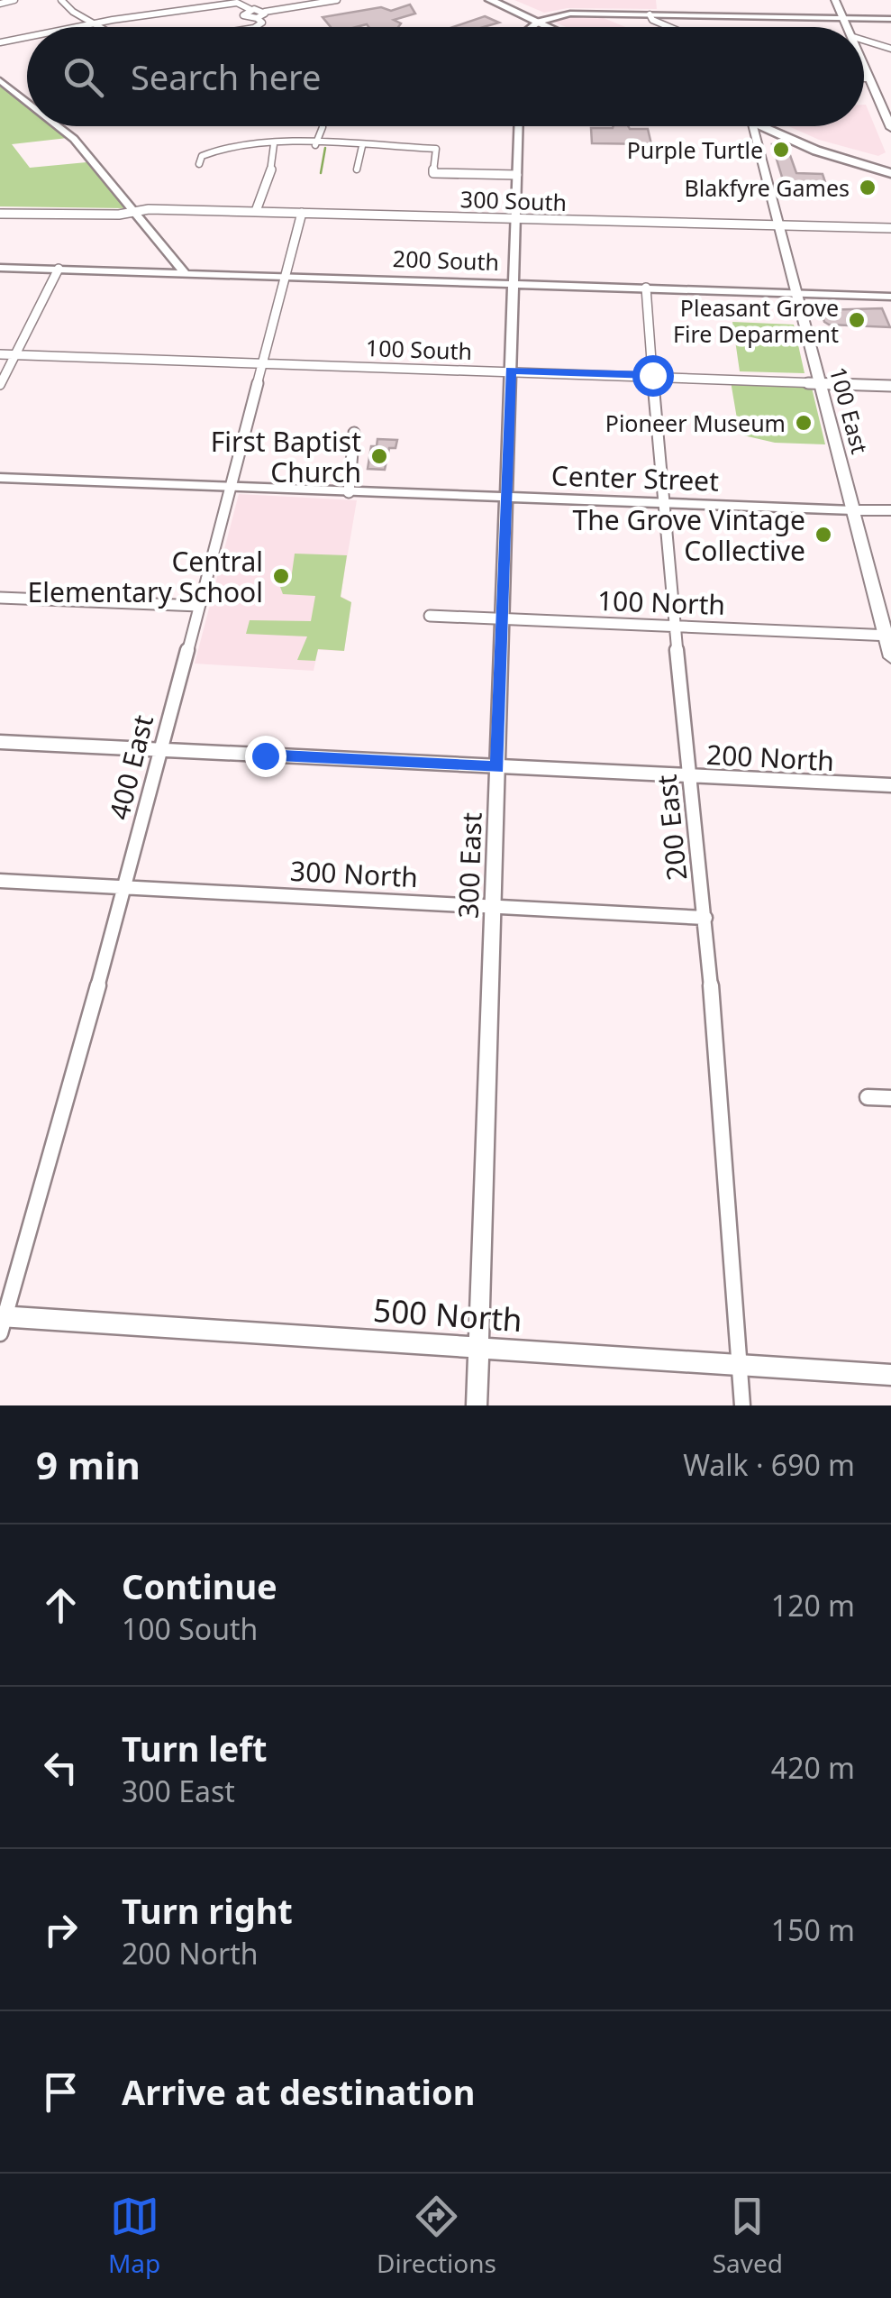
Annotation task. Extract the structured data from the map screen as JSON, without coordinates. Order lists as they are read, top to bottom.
{
  "streets": {
    "main road": ["100 East", "Center Street"],
    "street": [
      "300 South",
      "200 South",
      "100 South",
      "100 North",
      "200 North",
      "400 East",
      "200 East",
      "300 East",
      "300 North",
      "500 North"
    ]
  },
  "crossings": [
    ["300 South", "100 East"],
    ["300 South", "400 East"],
    ["300 South", "300 East"],
    ["200 South", "100 East"],
    ["200 South", "400 East"],
    ["200 South", "200 East"],
    ["200 South", "300 East"],
    ["100 South", "100 East"],
    ["100 South", "400 East"],
    ["100 South", "200 East"],
    ["100 South", "300 East"],
    ["100 East", "Center Street"],
    ["100 East", "100 North"],
    ["Center Street", "400 East"],
    ["Center Street", "200 East"],
    ["Center Street", "300 East"],
    ["100 North", "200 East"],
    ["100 North", "300 East"],
    ["200 North", "400 East"],
    ["200 North", "200 East"],
    ["200 North", "300 East"],
    ["400 East", "300 North"],
    ["400 East", "500 North"],
    ["200 East", "300 North"],
    ["200 East", "500 North"],
    ["300 East", "300 North"],
    ["300 East", "500 North"]
  ],
  "places": [
    "Purple Turtle",
    "Blakfyre Games",
    "Pleasant Grove Fire Deparment",
    "Pioneer Museum",
    "First Baptist Church",
    "The Grove Vintage Collective",
    "Central Elementary School"
  ],
  "page": {
    "search": "Search here",
    "heading": ["9 min", "Walk · 690 m"],
    "list": [
      ["Continue", "100 South", "120 m"],
      ["Turn left", "300 East", "420 m"],
      ["Turn right", "200 North", "150 m"],
      "Arrive at destination"
    ],
    "nav": ["Map", "Directions", "Saved"]
  }
}
